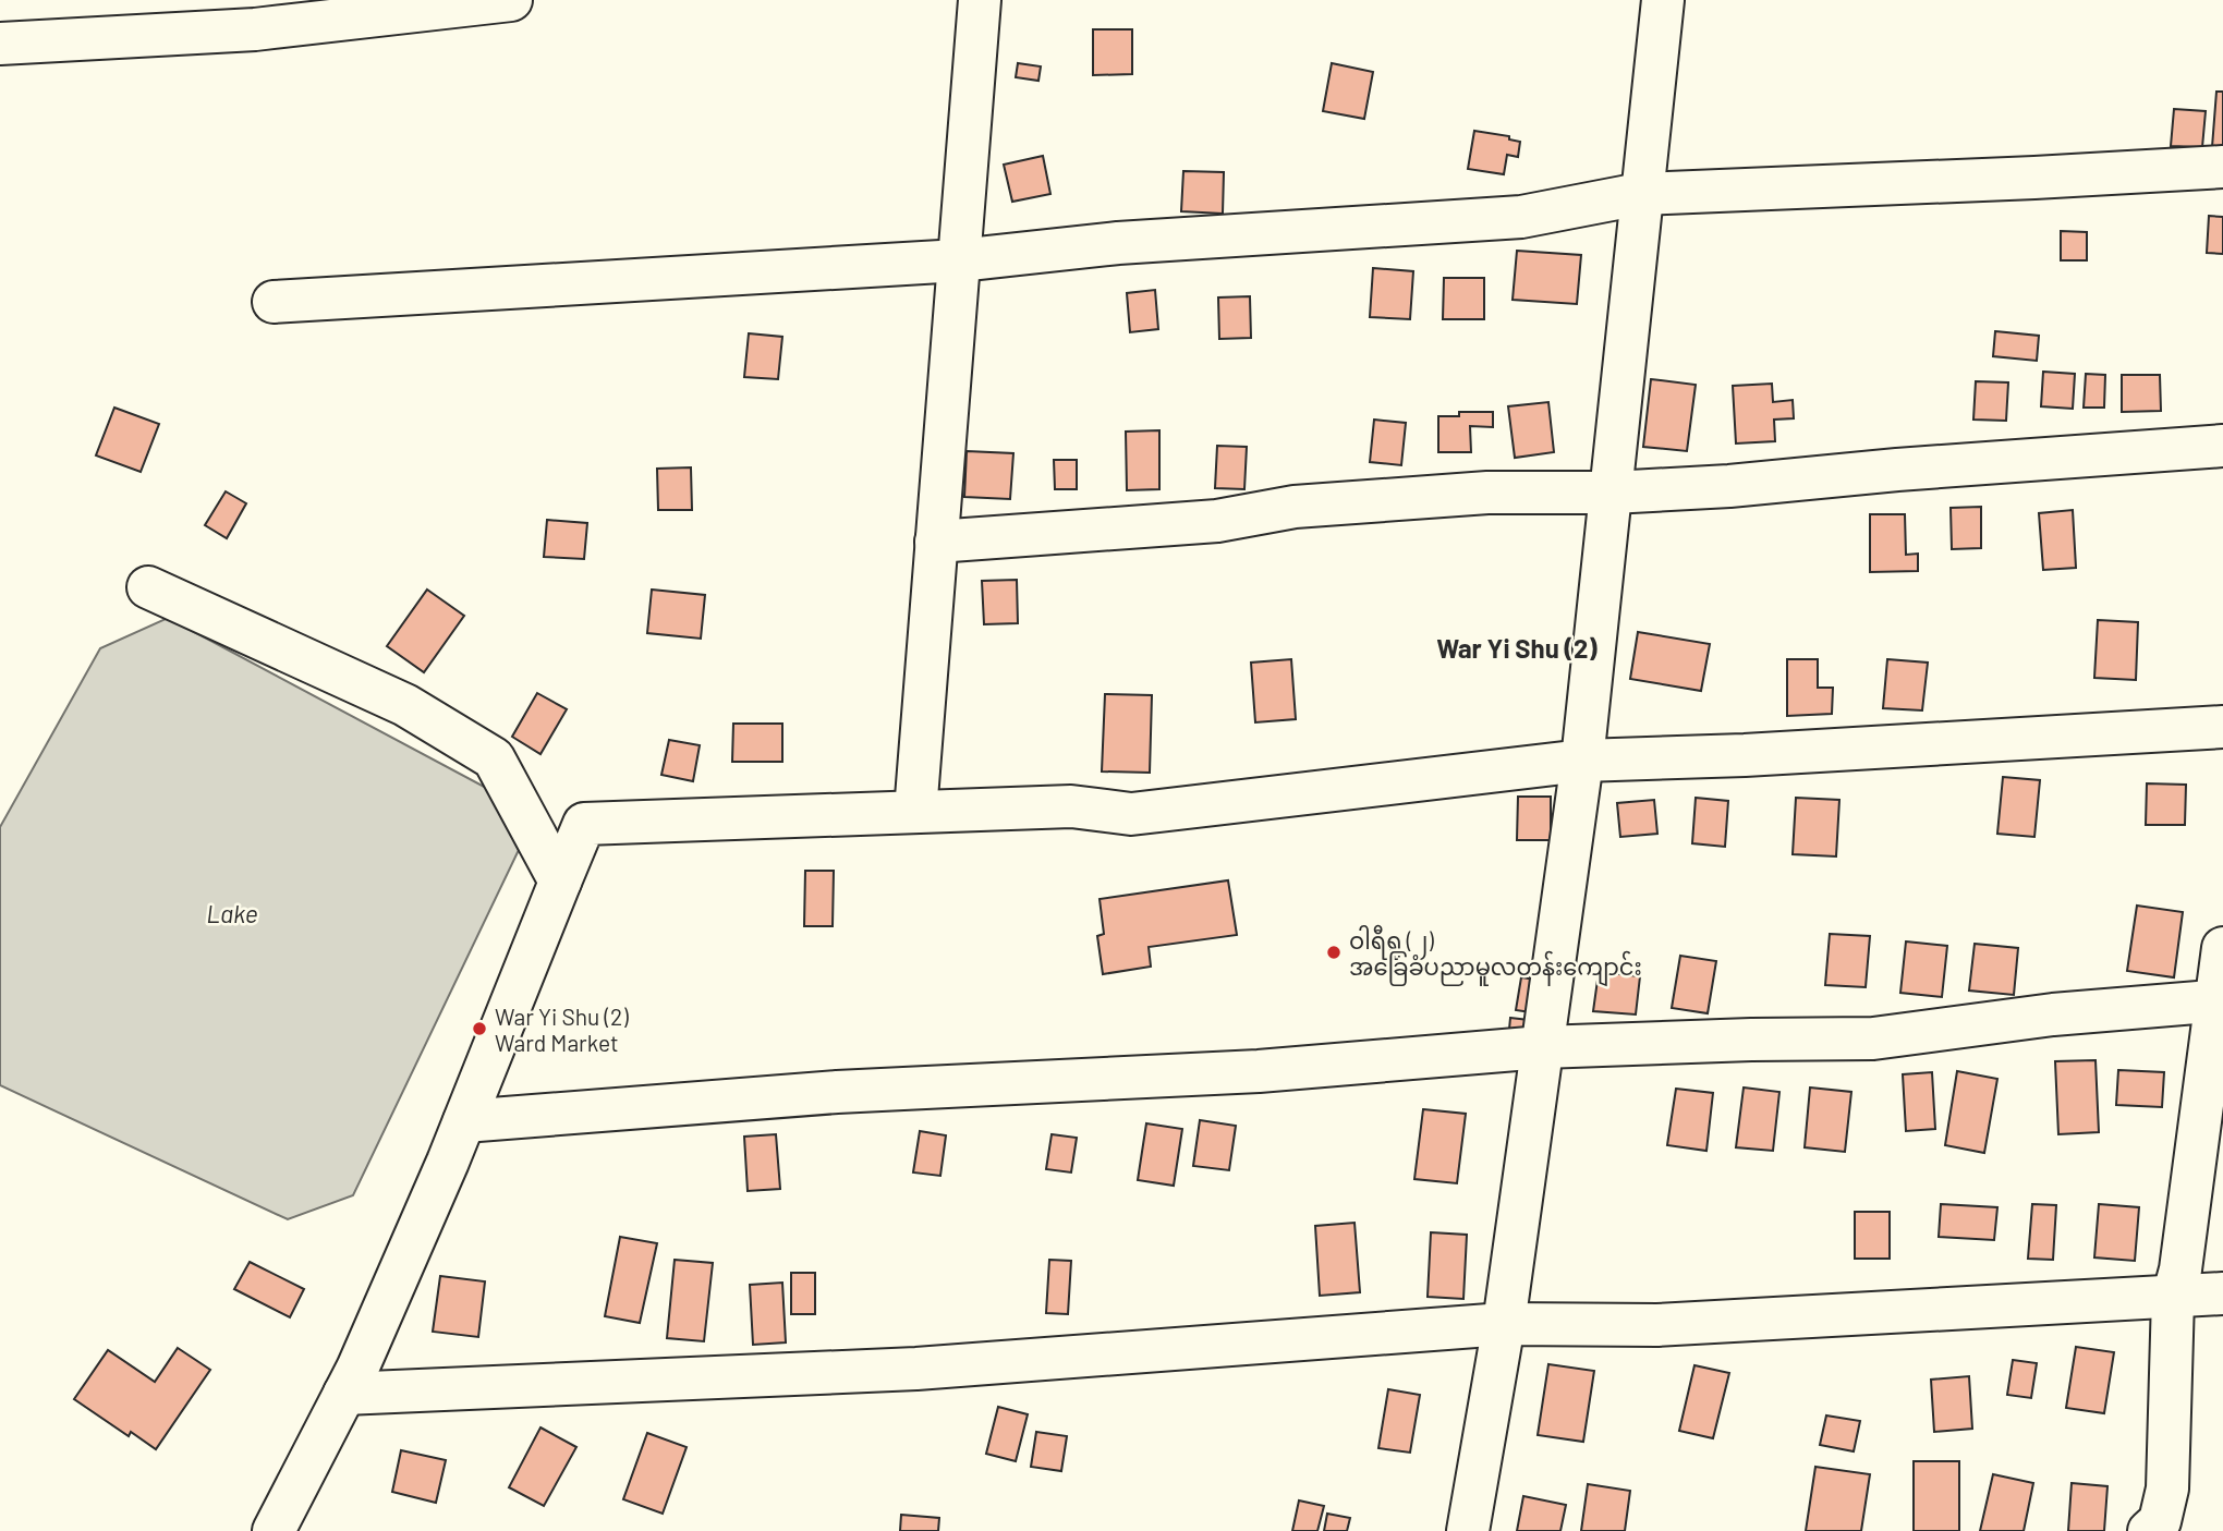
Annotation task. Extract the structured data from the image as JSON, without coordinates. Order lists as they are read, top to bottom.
{
  "districts": ["War Yi Shu (2)"],
  "water": ["Lake"],
  "places": ["ဝါရီရူ (၂) အခြေခံပညာမူလတန်းကျောင်း", "War Yi Shu (2) Ward Market"]
}
